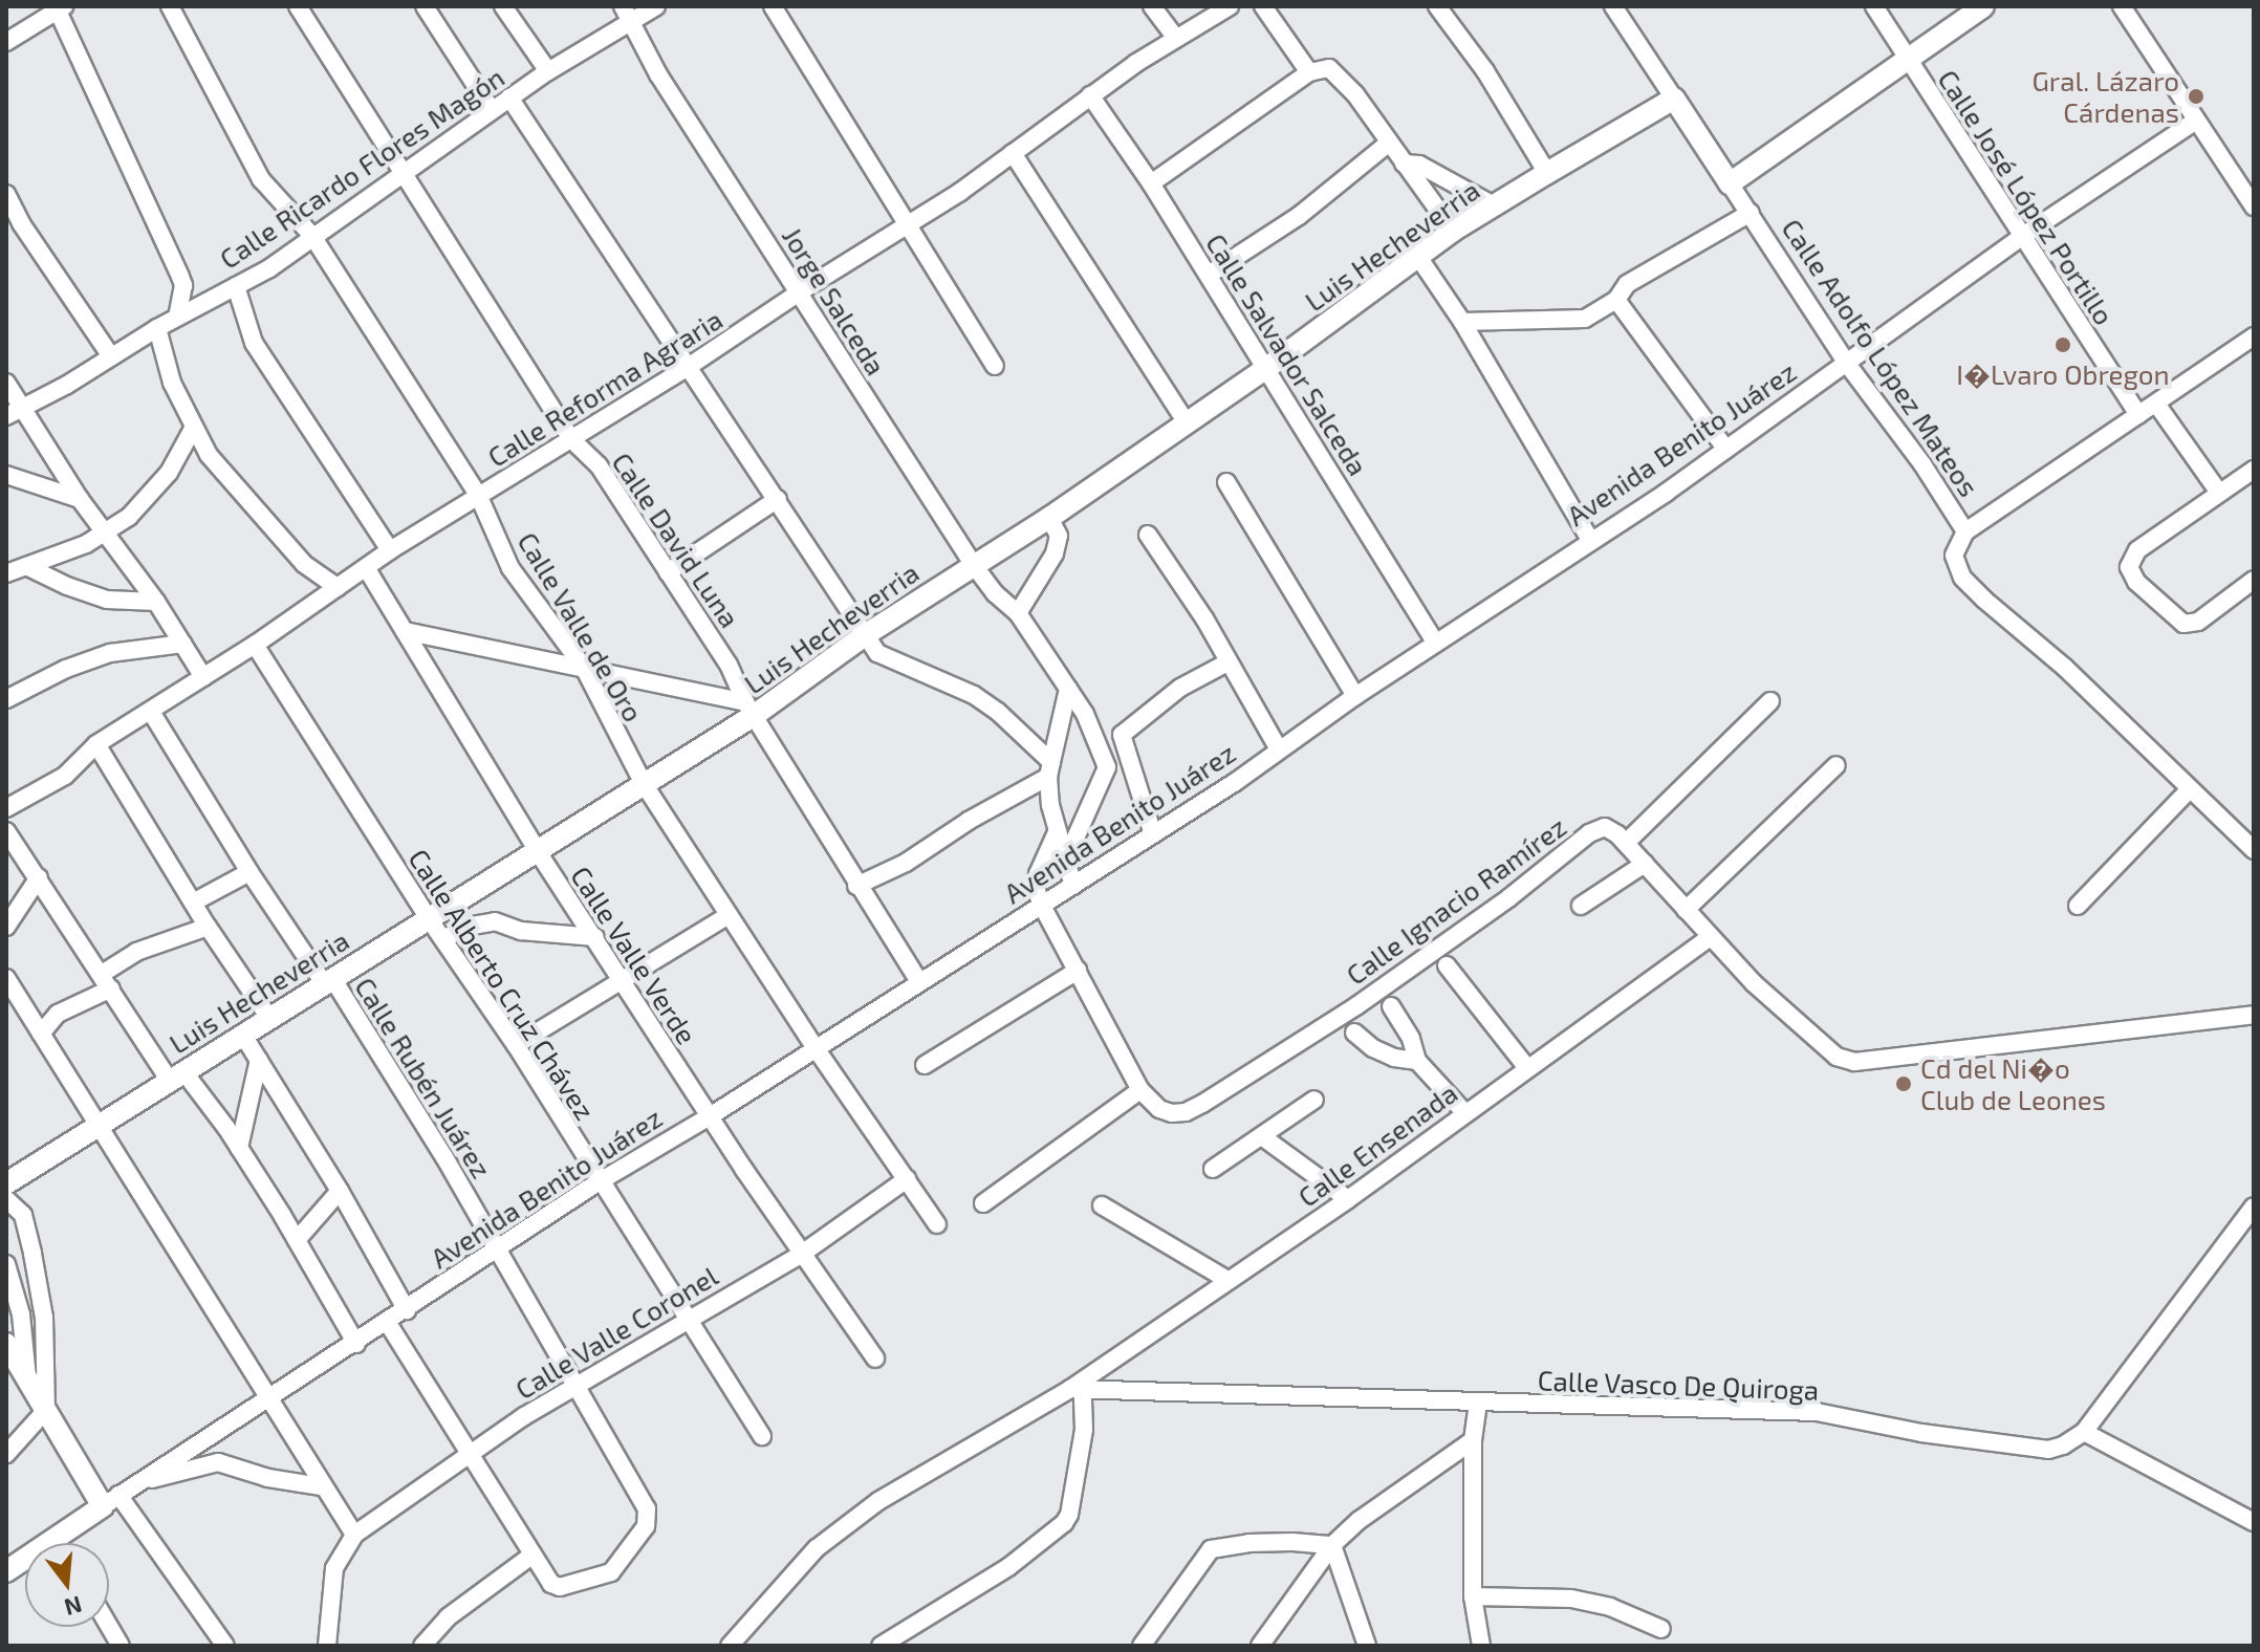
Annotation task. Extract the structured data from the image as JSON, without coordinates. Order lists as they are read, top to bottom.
{
  "streets": {
    "street": [
      "Calle Ricardo Flores Magón",
      "Calle José López Portillo",
      "Luis Hecheverria",
      "Jorge Salceda",
      "Calle Salvador Salceda",
      "Calle Adolfo López Mateos",
      "Calle Reforma Agraria",
      "Avenida Benito Juárez",
      "Calle David Luna",
      "Calle Valle de Oro",
      "Calle Ignacio Ramírez",
      "Calle Valle Verde",
      "Calle Alberto Cruz Chávez",
      "Calle Rubén Juárez",
      "Calle Ensenada",
      "Calle Valle Coronel",
      "Calle Vasco De Quiroga"
    ]
  },
  "crossings": [
    ["Calle Ricardo Flores Magón", "Jorge Salceda"],
    ["Calle Ricardo Flores Magón", "Calle David Luna"],
    ["Calle Ricardo Flores Magón", "Calle Valle de Oro"],
    ["Calle José López Portillo", "Avenida Benito Juárez"],
    ["Luis Hecheverria", "Jorge Salceda"],
    ["Luis Hecheverria", "Calle Salvador Salceda"],
    ["Luis Hecheverria", "Calle Adolfo López Mateos"],
    ["Luis Hecheverria", "Calle David Luna"],
    ["Luis Hecheverria", "Calle Valle de Oro"],
    ["Luis Hecheverria", "Calle Valle Verde"],
    ["Luis Hecheverria", "Calle Alberto Cruz Chávez"],
    ["Luis Hecheverria", "Calle Rubén Juárez"],
    ["Jorge Salceda", "Calle Reforma Agraria"],
    ["Calle Salvador Salceda", "Calle Reforma Agraria"],
    ["Calle Salvador Salceda", "Avenida Benito Juárez"],
    ["Calle Adolfo López Mateos", "Avenida Benito Juárez"],
    ["Calle Reforma Agraria", "Calle David Luna"],
    ["Calle Reforma Agraria", "Calle Valle de Oro"],
    ["Calle Reforma Agraria", "Calle Valle Verde"],
    ["Calle Reforma Agraria", "Calle Alberto Cruz Chávez"],
    ["Calle Reforma Agraria", "Calle Rubén Juárez"],
    ["Avenida Benito Juárez", "Calle David Luna"],
    ["Avenida Benito Juárez", "Calle Valle de Oro"],
    ["Avenida Benito Juárez", "Calle Valle Verde"],
    ["Avenida Benito Juárez", "Calle Alberto Cruz Chávez"],
    ["Avenida Benito Juárez", "Calle Rubén Juárez"],
    ["Calle Valle de Oro", "Calle Valle Coronel"],
    ["Calle Valle Verde", "Calle Valle Coronel"],
    ["Calle Alberto Cruz Chávez", "Calle Valle Coronel"],
    ["Calle Rubén Juárez", "Calle Valle Coronel"],
    ["Calle Ensenada", "Calle Vasco De Quiroga"]
  ],
  "places": ["Gral. Lázaro Cárdenas", "I�Lvaro Obregon", "Cd del Ni�o Club de Leones"],
  "north": "bottom"
}
